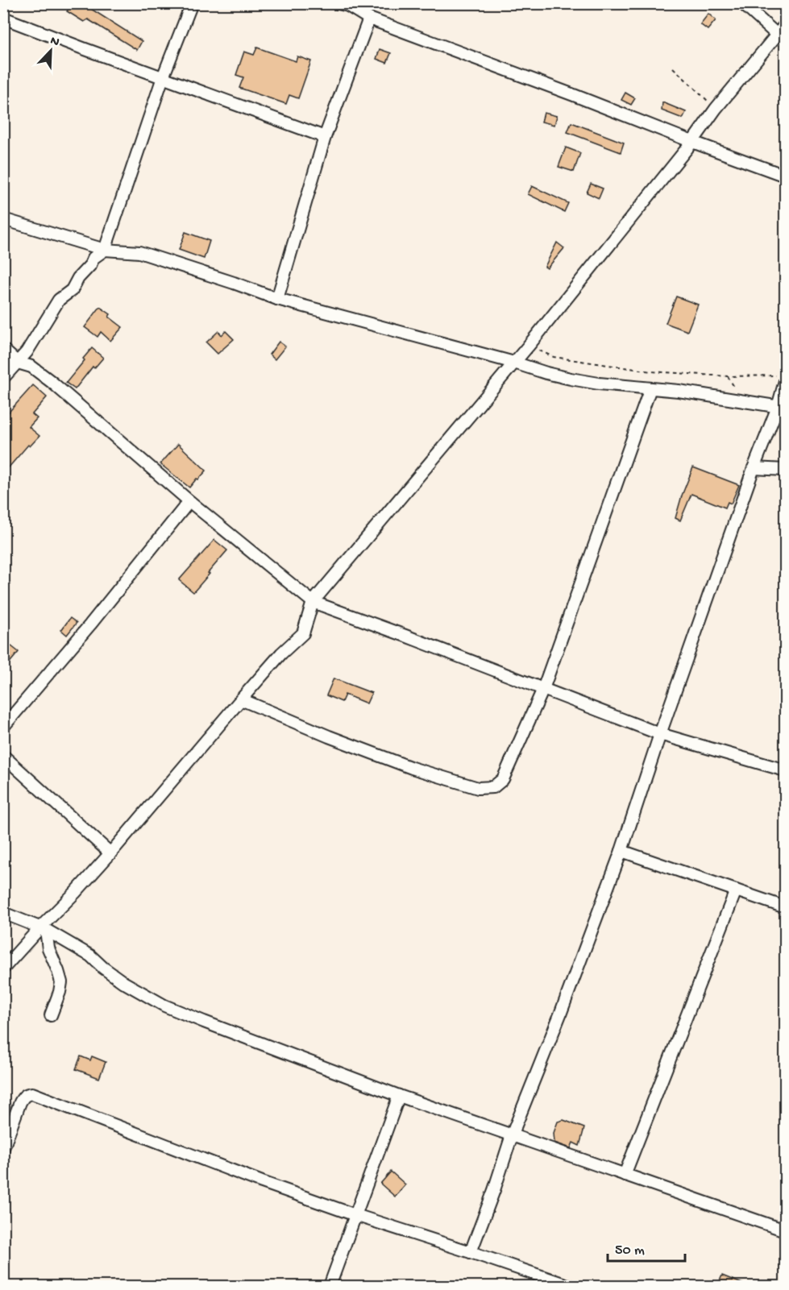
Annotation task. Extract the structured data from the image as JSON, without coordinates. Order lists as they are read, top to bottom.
{
  "scale_bar": "50 m",
  "north": "top right"
}
